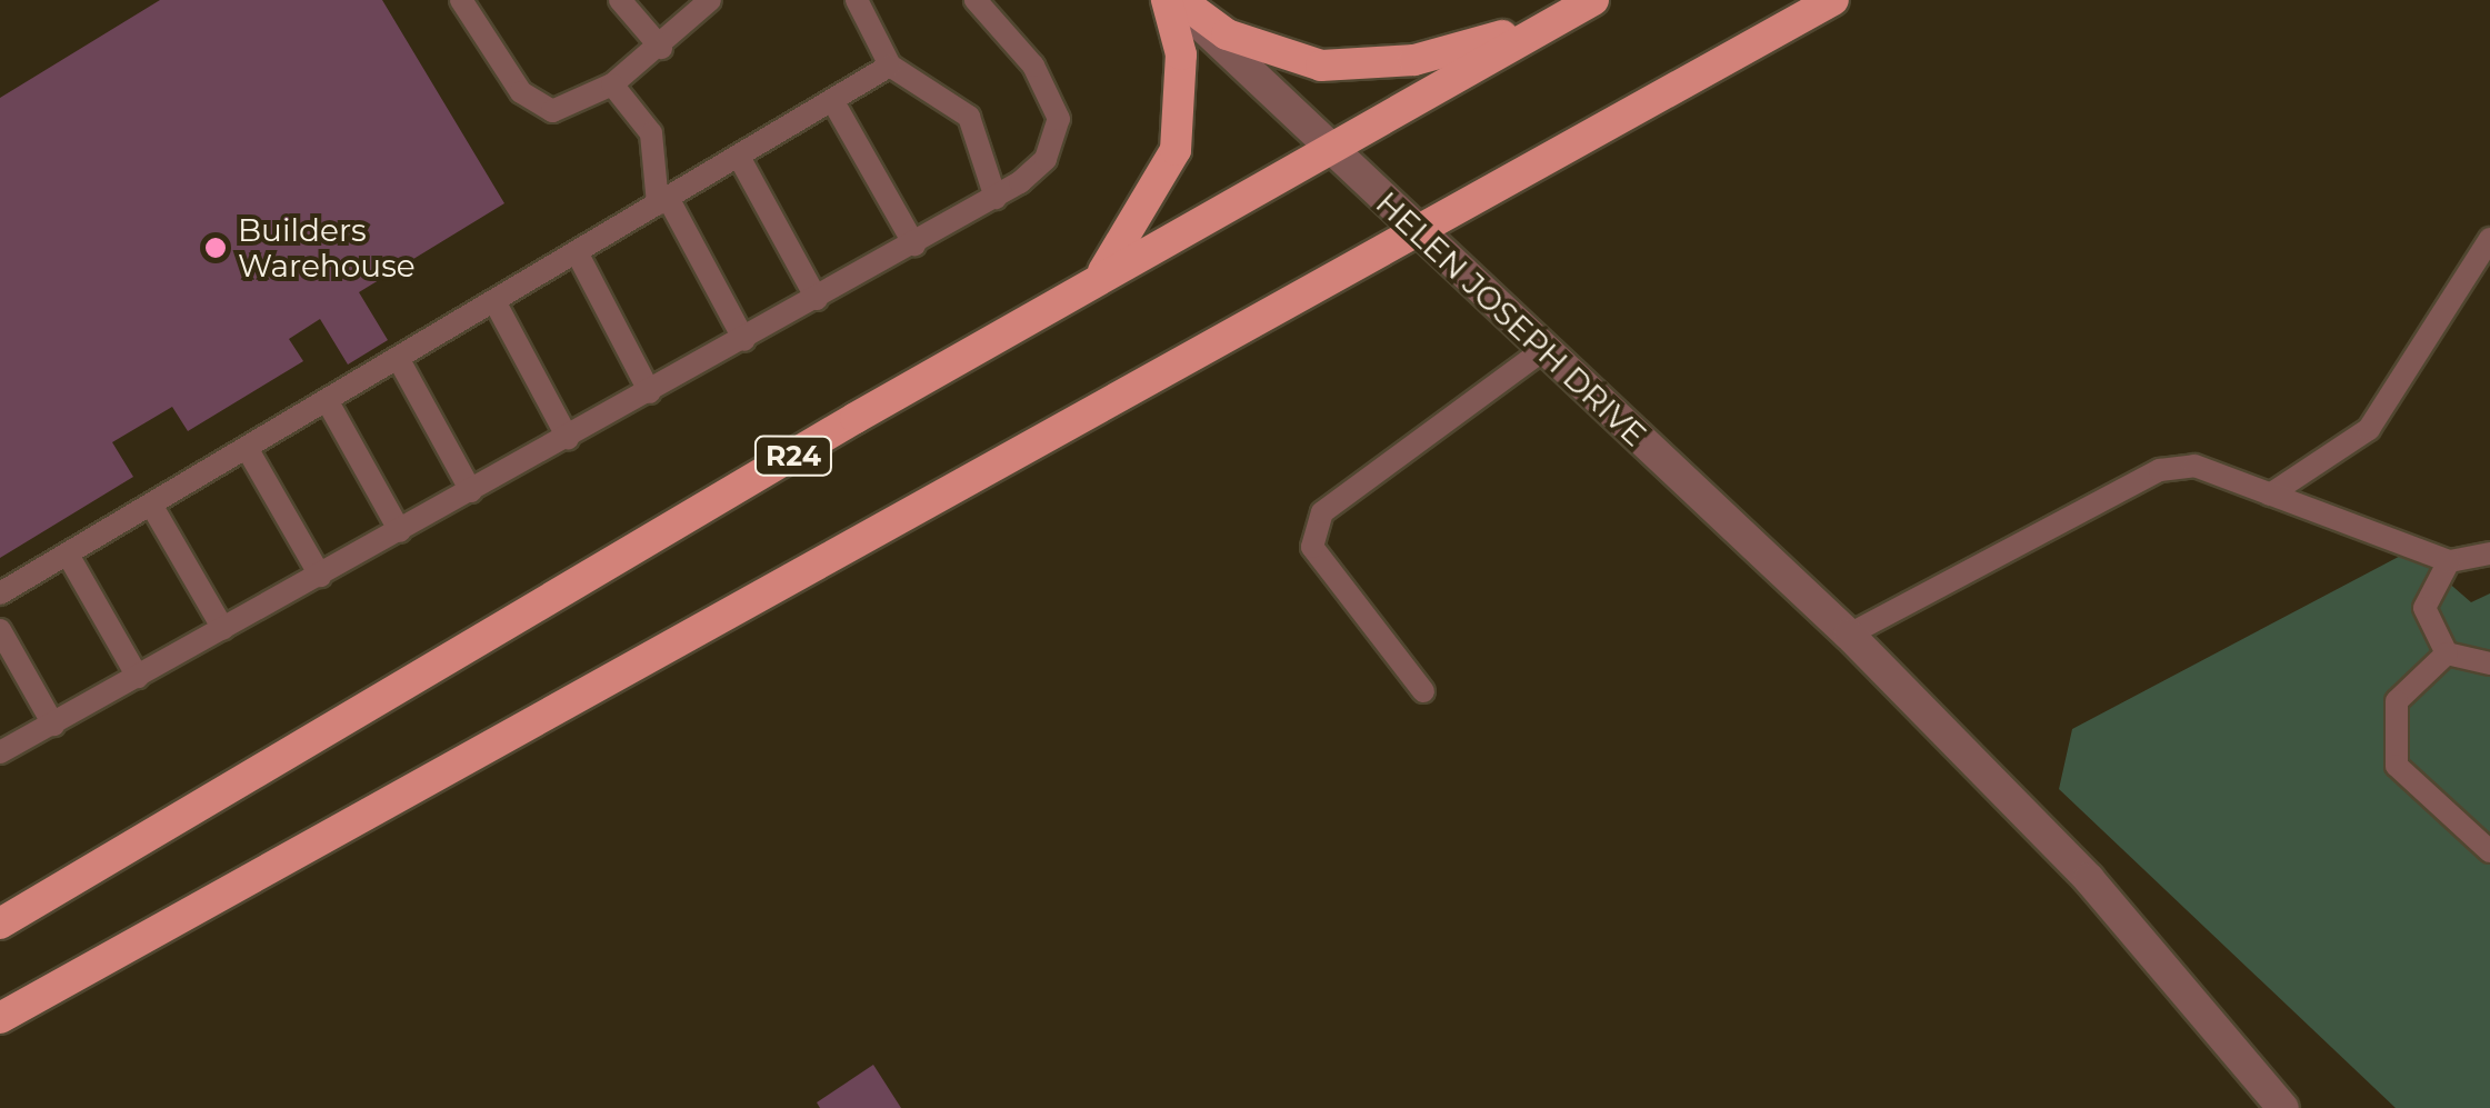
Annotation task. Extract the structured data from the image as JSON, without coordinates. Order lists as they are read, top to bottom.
{
  "streets": {
    "main road": ["R24"],
    "street": ["HELEN JOSEPH DRIVE"]
  },
  "crossings": [
    ["HELEN JOSEPH DRIVE", "R24"]
  ],
  "places": ["Builders Warehouse"]
}
